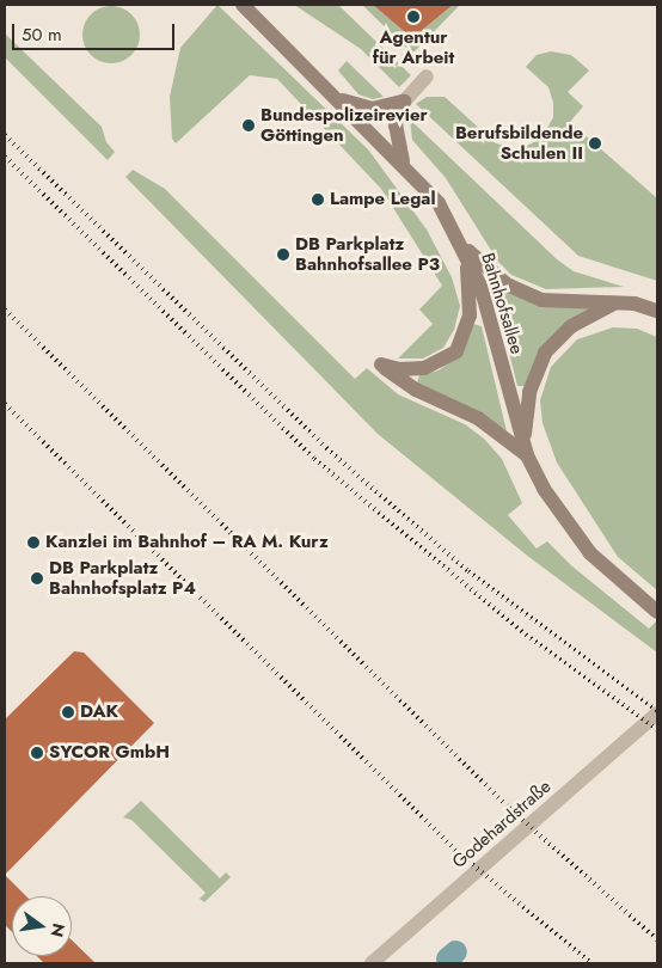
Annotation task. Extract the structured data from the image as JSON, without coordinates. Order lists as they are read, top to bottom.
{
  "streets": {
    "main road": ["Bahnhofsallee"],
    "street": ["Godehardstraße"]
  },
  "places": [
    "Agentur für Arbeit",
    "Bundespolizeirevier Göttingen",
    "Berufsbildende Schulen II",
    "Lampe Legal",
    "DB Parkplatz Bahnhofsallee P3",
    "Kanzlei im Bahnhof – RA M. Kurz",
    "DB Parkplatz Bahnhofsplatz P4",
    "DAK",
    "SYCOR GmbH"
  ],
  "scale_bar": "50 m",
  "north": "right"
}
